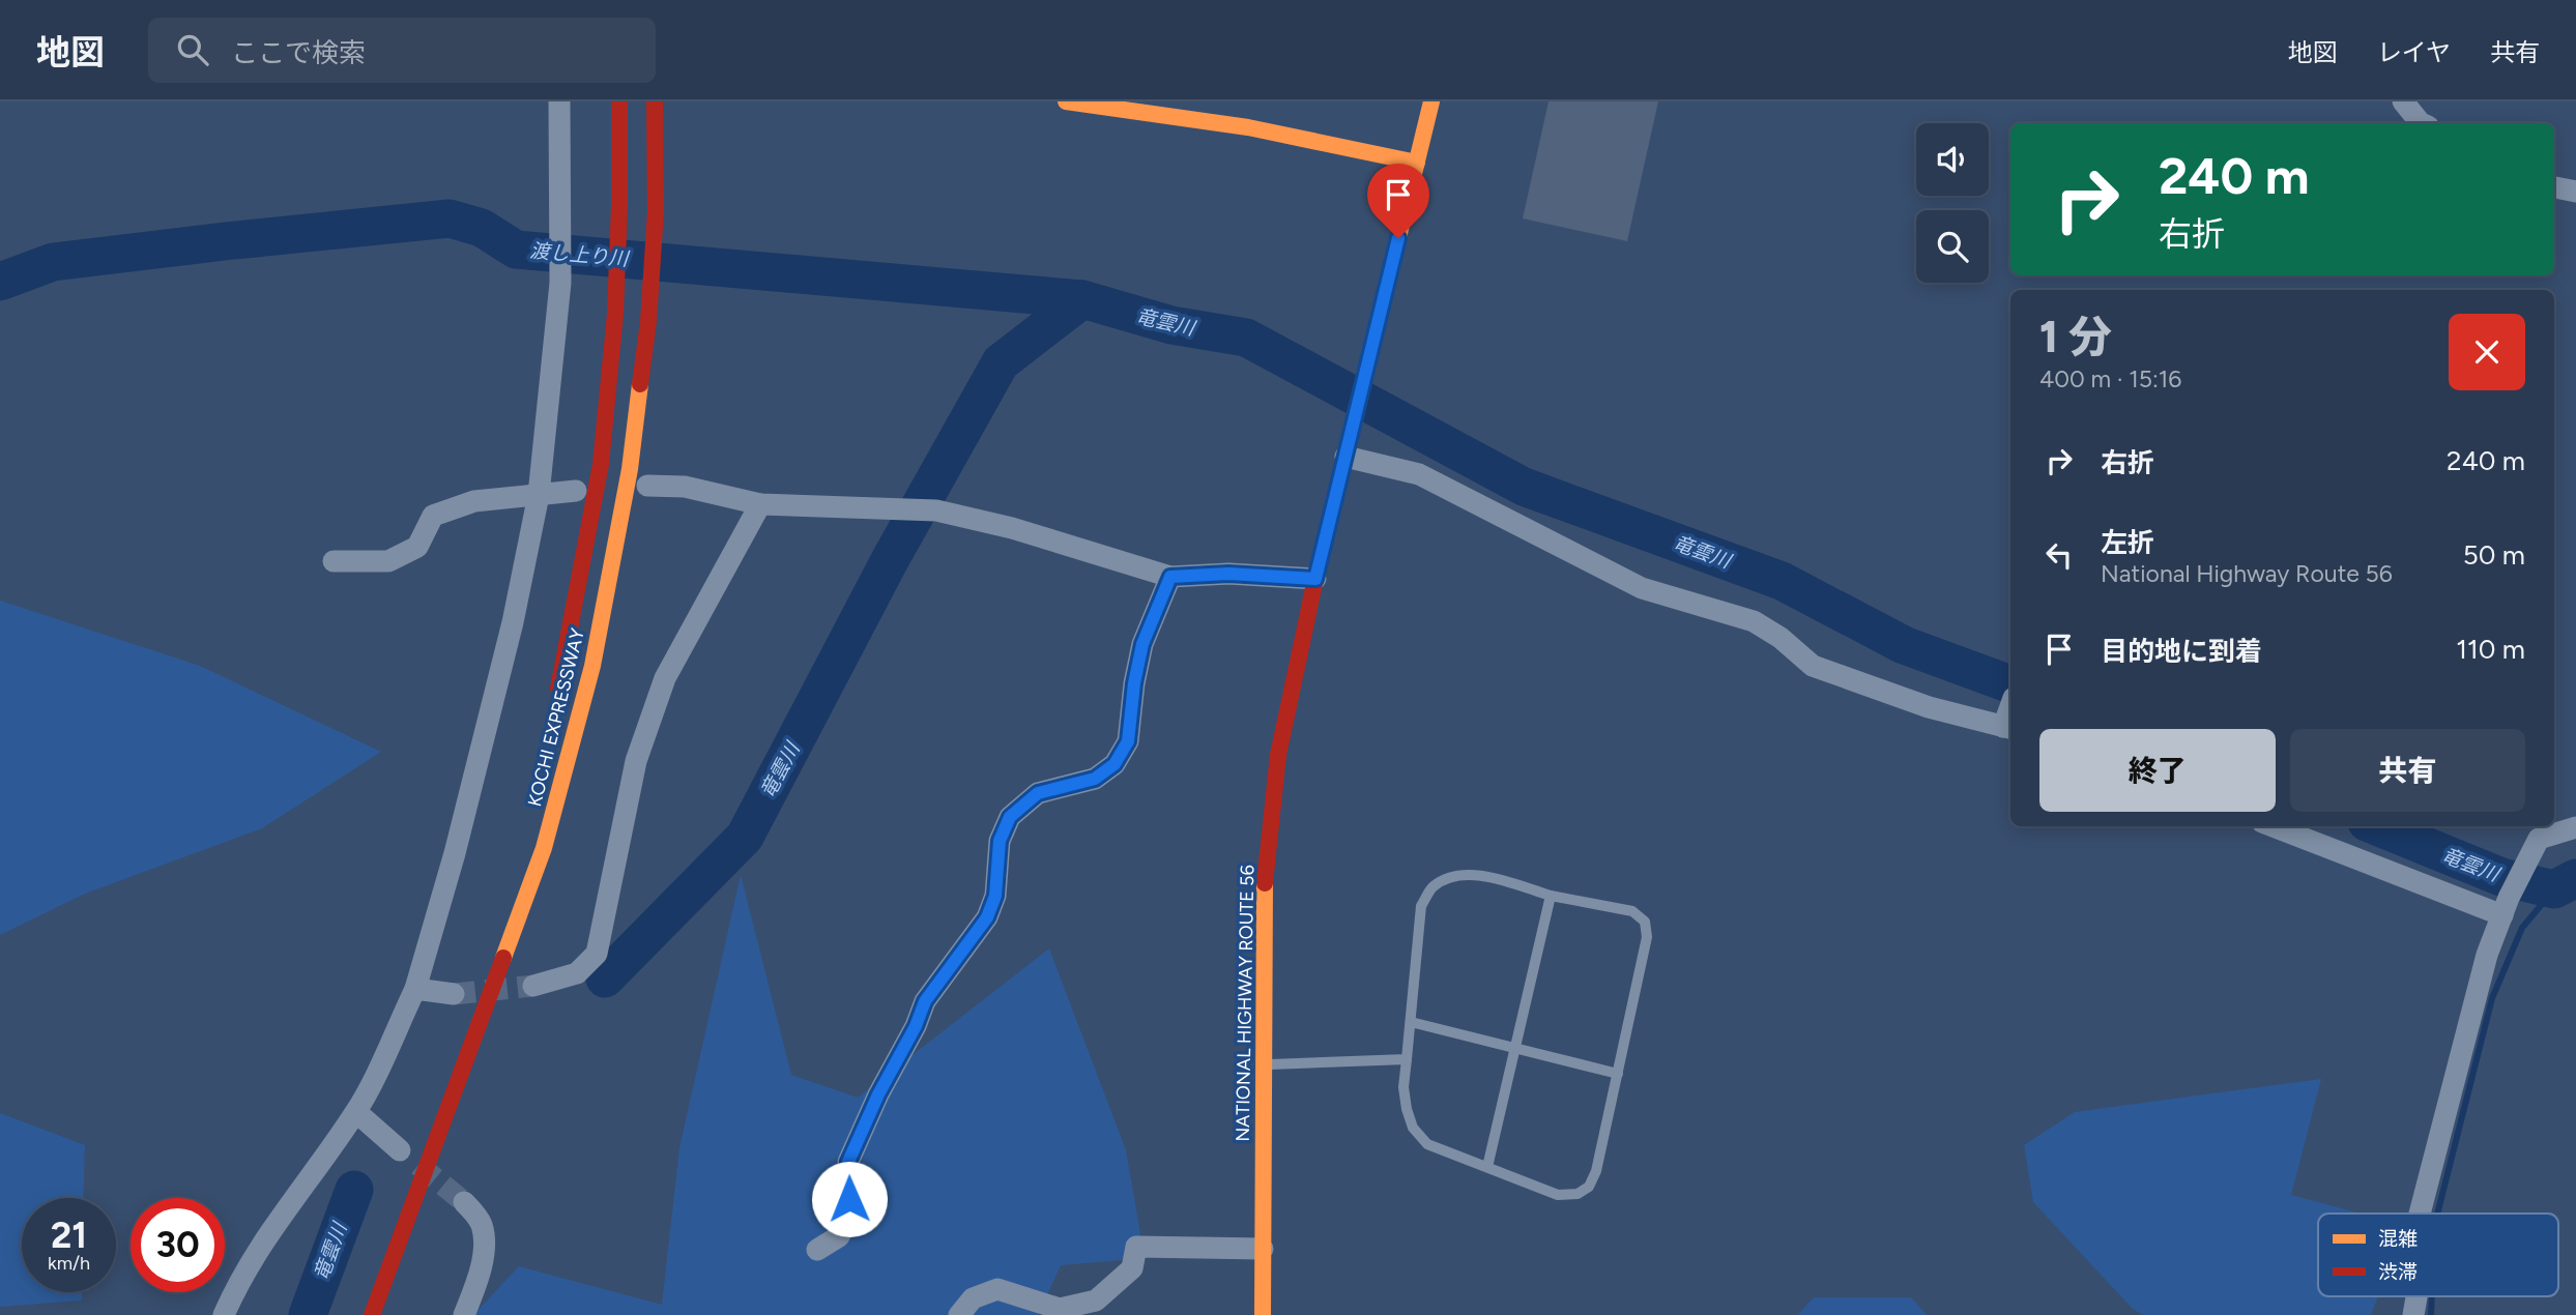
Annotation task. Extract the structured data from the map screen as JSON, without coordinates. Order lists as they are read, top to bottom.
{
  "streets": {
    "main road": ["KOCHI EXPRESSWAY", "NATIONAL HIGHWAY ROUTE 56"]
  },
  "water": ["渡し上り川", "竜雲川"],
  "legend": ["混雑", "渋滞"],
  "page": {
    "header": "地図",
    "search": "ここで検索",
    "nav": ["地図", "レイヤ", "共有"],
    "turn": ["240 m", "右折"],
    "heading": ["1 分", "400 m · 15:16"],
    "list": [
      {
        "name": "右折",
        "value": "240 m"
      },
      {
        "name": "左折",
        "note": "National Highway Route 56",
        "value": "50 m"
      },
      {
        "name": "目的地に到着",
        "value": "110 m"
      }
    ],
    "buttons": ["終了", "共有"],
    "speed": "21 km/h",
    "limit": "30"
  }
}
